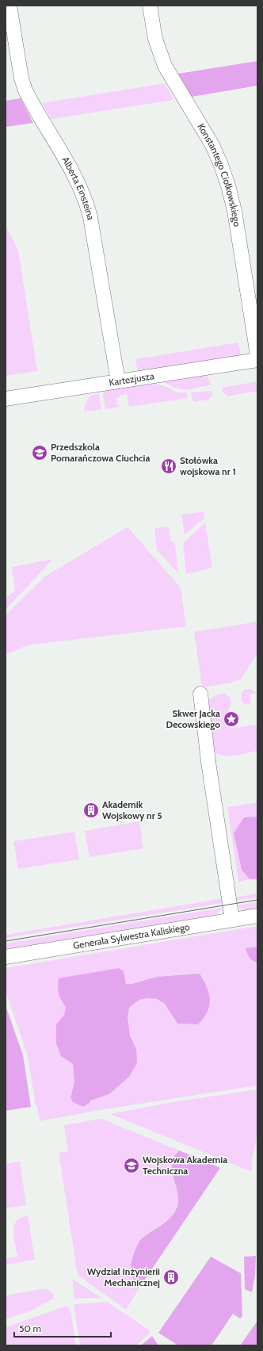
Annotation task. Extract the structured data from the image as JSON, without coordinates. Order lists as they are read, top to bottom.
{
  "streets": {
    "street": [
      "Konstantego Ciołkowskiego",
      "Alberta Einsteina",
      "Kartezjusza",
      "Generała Sylwestra Kaliskiego"
    ]
  },
  "crossings": [
    ["Alberta Einsteina", "Kartezjusza"]
  ],
  "places": {
    "school or university": ["Przedszkola Pomarańczowa Ciuchcia", "Wojskowa Akademia Techniczna"],
    "restaurant": ["Stołówka wojskowa nr 1"],
    "place": ["Skwer Jacka Decowskiego"],
    "building": ["Akademik Wojskowy nr 5", "Wydział Inżynierii Mechanicznej"]
  },
  "scale_bar": "50 m"
}
